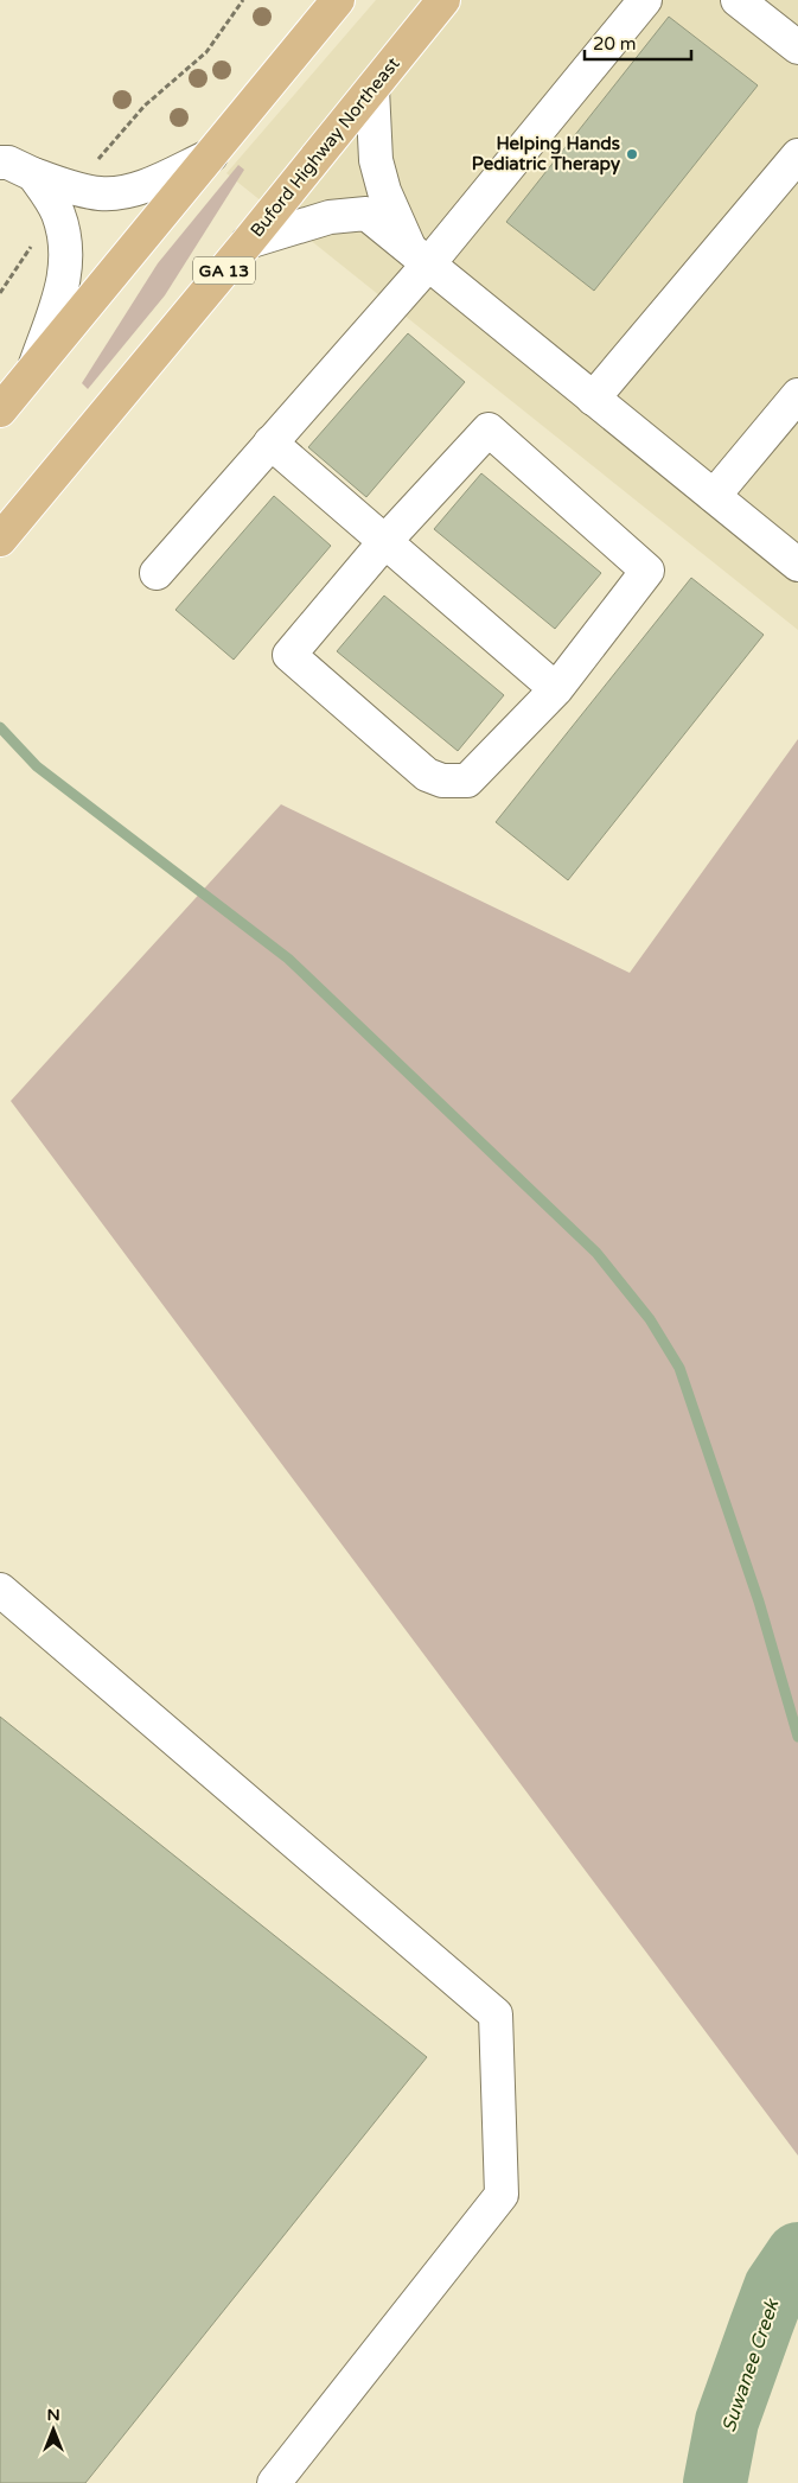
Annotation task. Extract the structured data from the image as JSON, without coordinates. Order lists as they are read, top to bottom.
{
  "streets": {
    "main road": ["Buford Highway Northeast", "GA 13"]
  },
  "water": ["Suwanee Creek"],
  "places": ["Helping Hands Pediatric Therapy"],
  "scale_bar": "20 m",
  "north": "top"
}
